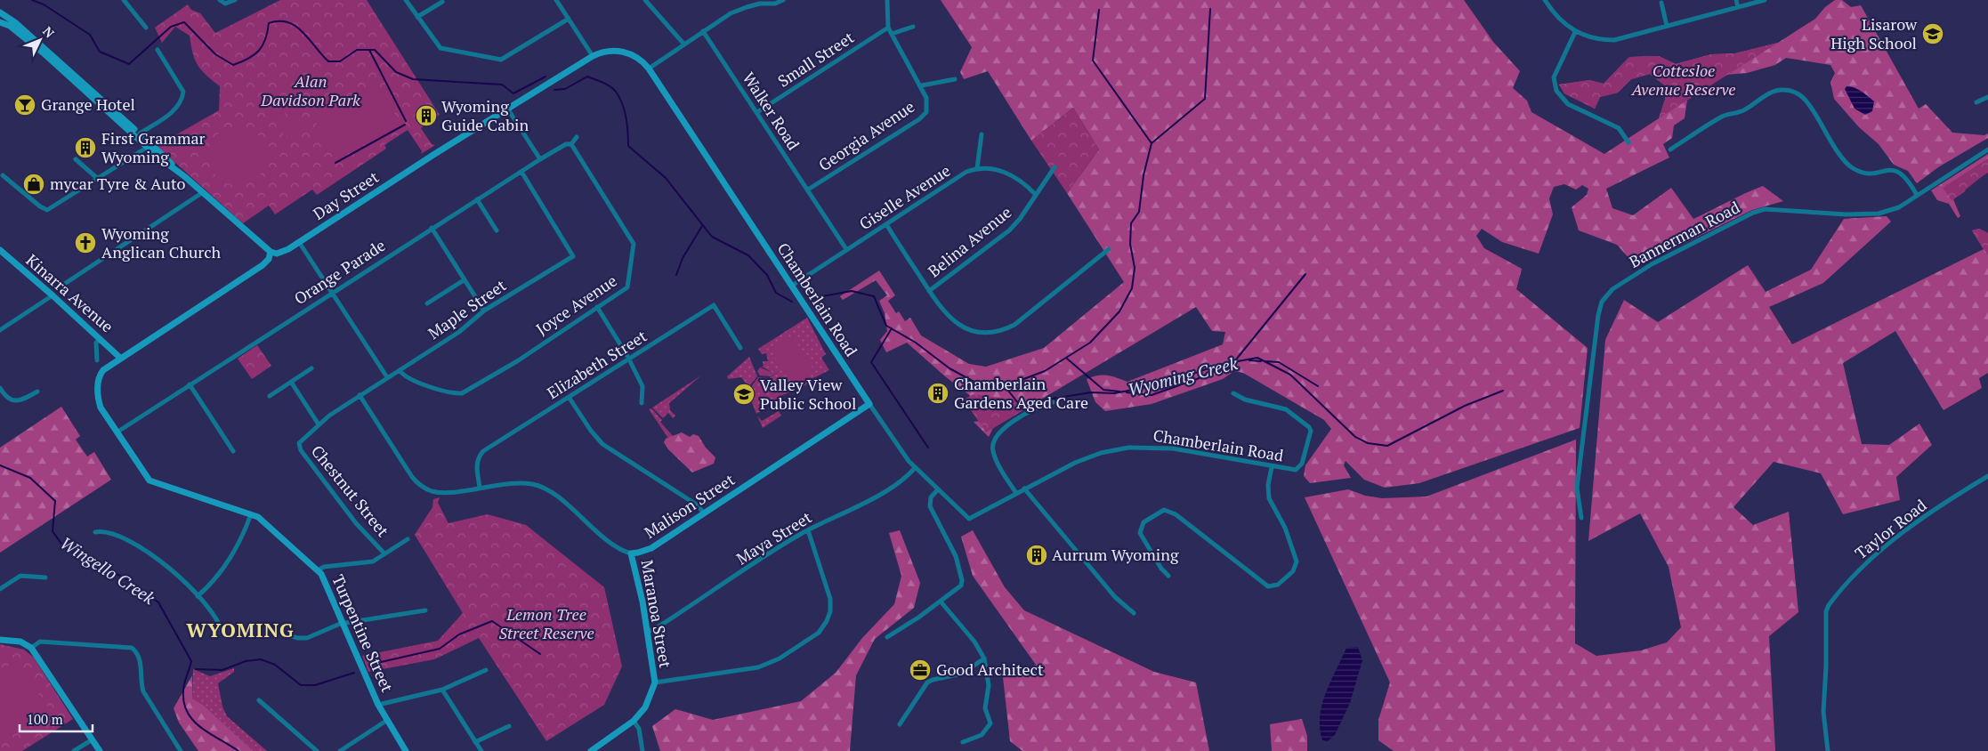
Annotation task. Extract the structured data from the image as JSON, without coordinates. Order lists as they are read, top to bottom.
{
  "streets": {
    "street": [
      "Small Street",
      "Walker Road",
      "Georgia Avenue",
      "Day Street",
      "Giselle Avenue",
      "Bannerman Road",
      "Belina Avenue",
      "Orange Parade",
      "Kinarra Avenue",
      "Chamberlain Road",
      "Joyce Avenue",
      "Maple Street",
      "Elizabeth Street",
      "Chestnut Street",
      "Malison Street",
      "Taylor Road",
      "Maya Street",
      "Maranoa Street",
      "Turpentine Street"
    ]
  },
  "crossings": [
    ["Small Street", "Walker Road"],
    ["Small Street", "Georgia Avenue"],
    ["Walker Road", "Georgia Avenue"],
    ["Walker Road", "Giselle Avenue"],
    ["Day Street", "Chamberlain Road"],
    ["Giselle Avenue", "Chamberlain Road"],
    ["Orange Parade", "Joyce Avenue"],
    ["Orange Parade", "Maple Street"],
    ["Orange Parade", "Turpentine Street"],
    ["Kinarra Avenue", "Turpentine Street"],
    ["Chamberlain Road", "Malison Street"],
    ["Chamberlain Road", "Maya Street"],
    ["Joyce Avenue", "Maple Street"],
    ["Maple Street", "Chestnut Street"],
    ["Maple Street", "Malison Street"],
    ["Elizabeth Street", "Malison Street"],
    ["Malison Street", "Maranoa Street"],
    ["Maya Street", "Maranoa Street"]
  ],
  "districts": ["WYOMING"],
  "water": ["Wyoming Creek", "Wingello Creek"],
  "parks": ["Cottesloe Avenue Reserve", "Alan Davidson Park", "Lemon Tree Street Reserve"],
  "places": {
    "school or university": ["Lisarow High School", "Valley View Public School"],
    "bar": ["Grange Hotel"],
    "building": [
      "Wyoming Guide Cabin",
      "First Grammar Wyoming",
      "Chamberlain Gardens Aged Care",
      "Aurrum Wyoming"
    ],
    "shop": ["mycar Tyre & Auto"],
    "church": ["Wyoming Anglican Church"],
    "office": ["Good Architect"]
  },
  "scale_bar": "100 m",
  "north": "top right"
}
